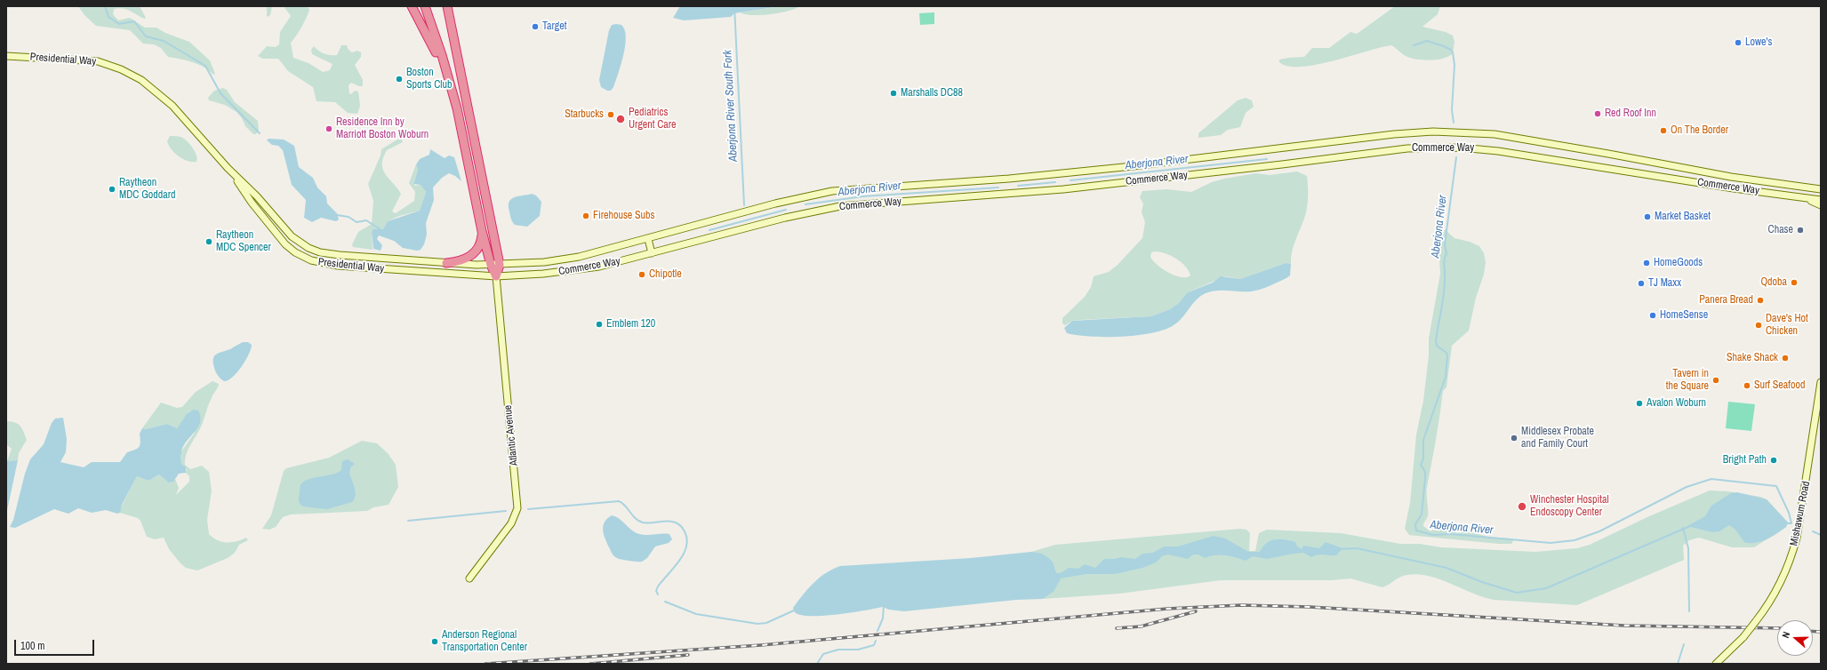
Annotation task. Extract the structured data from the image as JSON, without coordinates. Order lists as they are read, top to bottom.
{
  "streets": {
    "street": [
      "Presidential Way",
      "Commerce Way",
      "Atlantic Avenue",
      "Mishawum Road"
    ]
  },
  "crossings": [
    ["Presidential Way", "Commerce Way"],
    ["Presidential Way", "Atlantic Avenue"],
    ["Commerce Way", "Atlantic Avenue"]
  ],
  "water": ["Aberjona River South Fork", "Aberjona River"],
  "places": [
    "Target",
    "Lowe's",
    "Boston Sports Club",
    "Marshalls DC88",
    "Red Roof Inn",
    "Starbucks",
    "Pediatrics Urgent Care",
    "Residence Inn by Marriott Boston Woburn",
    "On The Border",
    "Raytheon MDC Goddard",
    "Firehouse Subs",
    "Market Basket",
    "Chase",
    "Raytheon MDC Spencer",
    "HomeGoods",
    "Chipotle",
    "Qdoba",
    "TJ Maxx",
    "Panera Bread",
    "HomeSense",
    "Emblem 120",
    "Dave's Hot Chicken",
    "Shake Shack",
    "Tavern in the Square",
    "Surf Seafood",
    "Avalon Woburn",
    "Middlesex Probate and Family Court",
    "Bright Path",
    "Winchester Hospital Endoscopy Center",
    "Anderson Regional Transportation Center"
  ],
  "scale_bar": "100 m",
  "north": "left"
}
